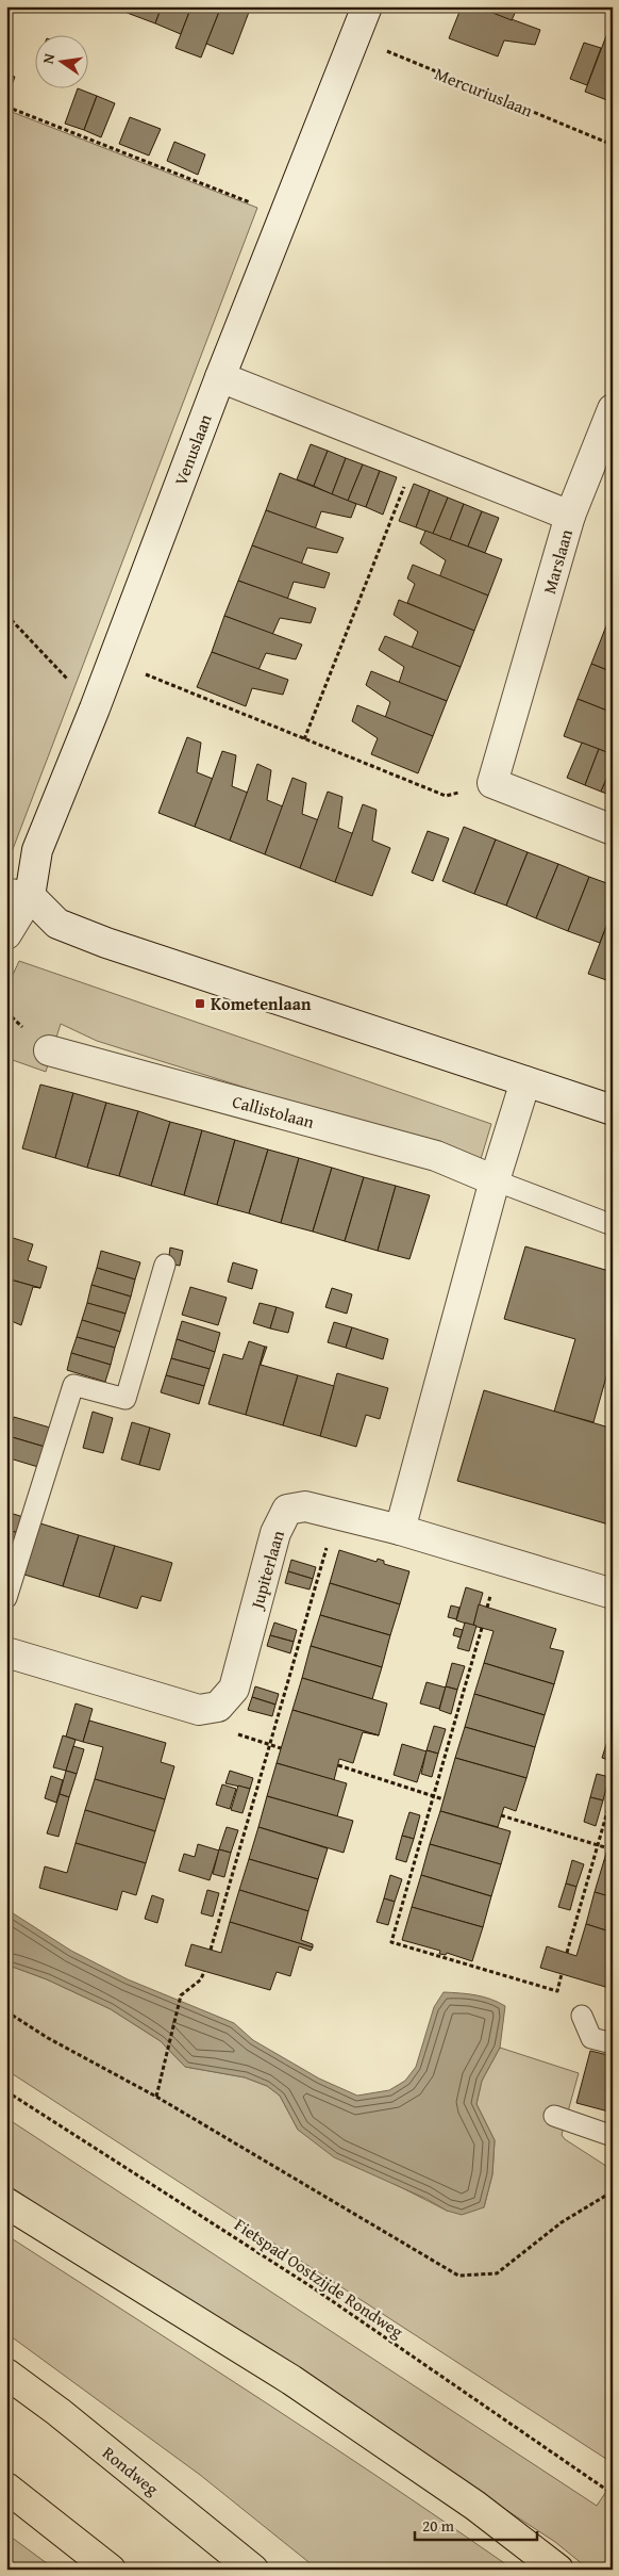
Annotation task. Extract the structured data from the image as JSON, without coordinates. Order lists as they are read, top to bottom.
{
  "streets": {
    "highway": ["Rondweg"],
    "street": [
      "Venuslaan",
      "Marslaan",
      "Callistolaan",
      "Jupiterlaan"
    ],
    "path": ["Mercuriuslaan", "Fietspad Oostzijde Rondweg"]
  },
  "crossings": [
    ["Mercuriuslaan", "Venuslaan"],
    ["Venuslaan", "Marslaan"]
  ],
  "places": {
    "transit": ["Kometenlaan"]
  },
  "scale_bar": "20 m",
  "north": "left"
}
